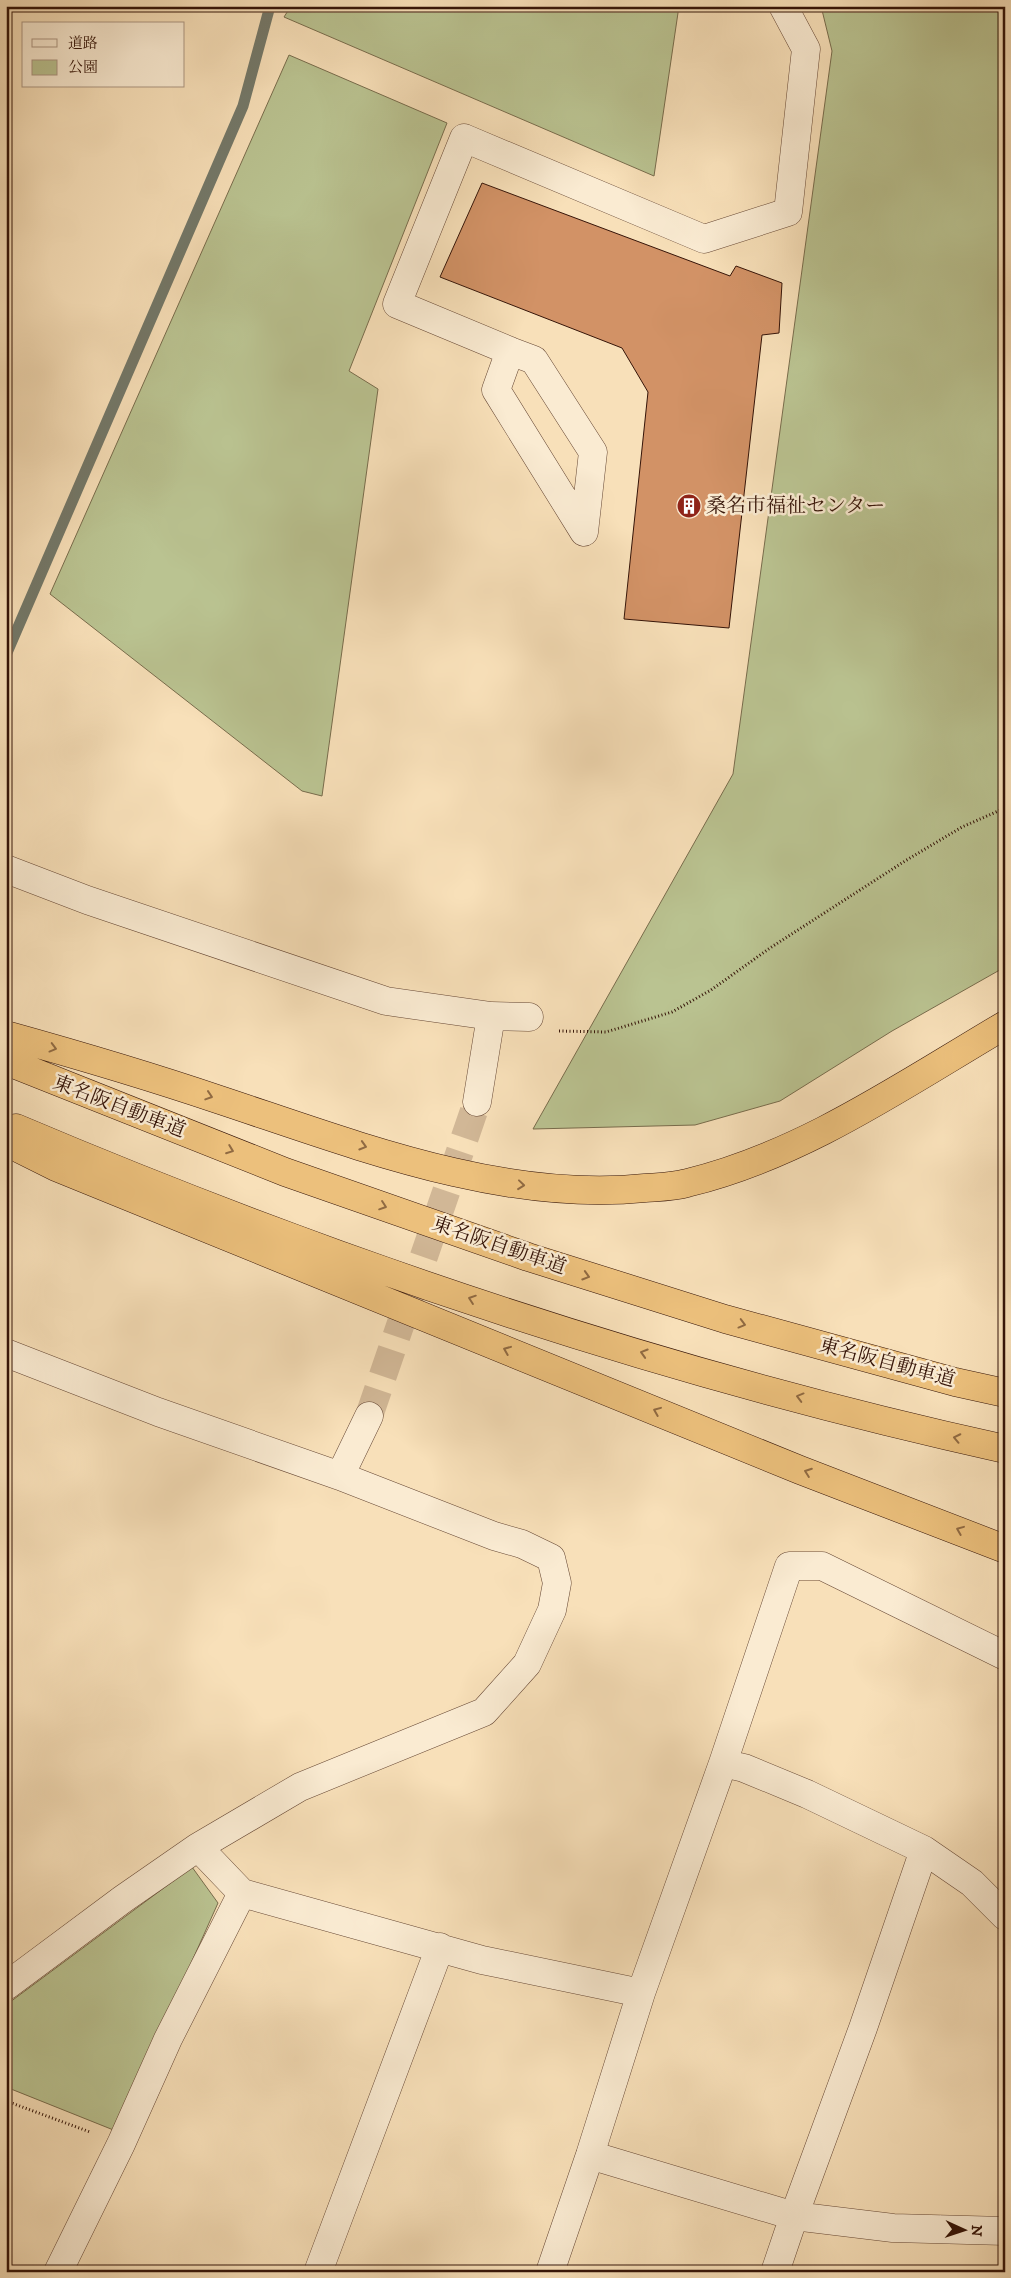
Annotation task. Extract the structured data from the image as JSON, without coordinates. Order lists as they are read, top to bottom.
{
  "streets": {
    "highway": ["東名阪自動車道"]
  },
  "places": {
    "building": ["桑名市福祉センター"]
  },
  "legend": ["道路", "公園"],
  "north": "right"
}
